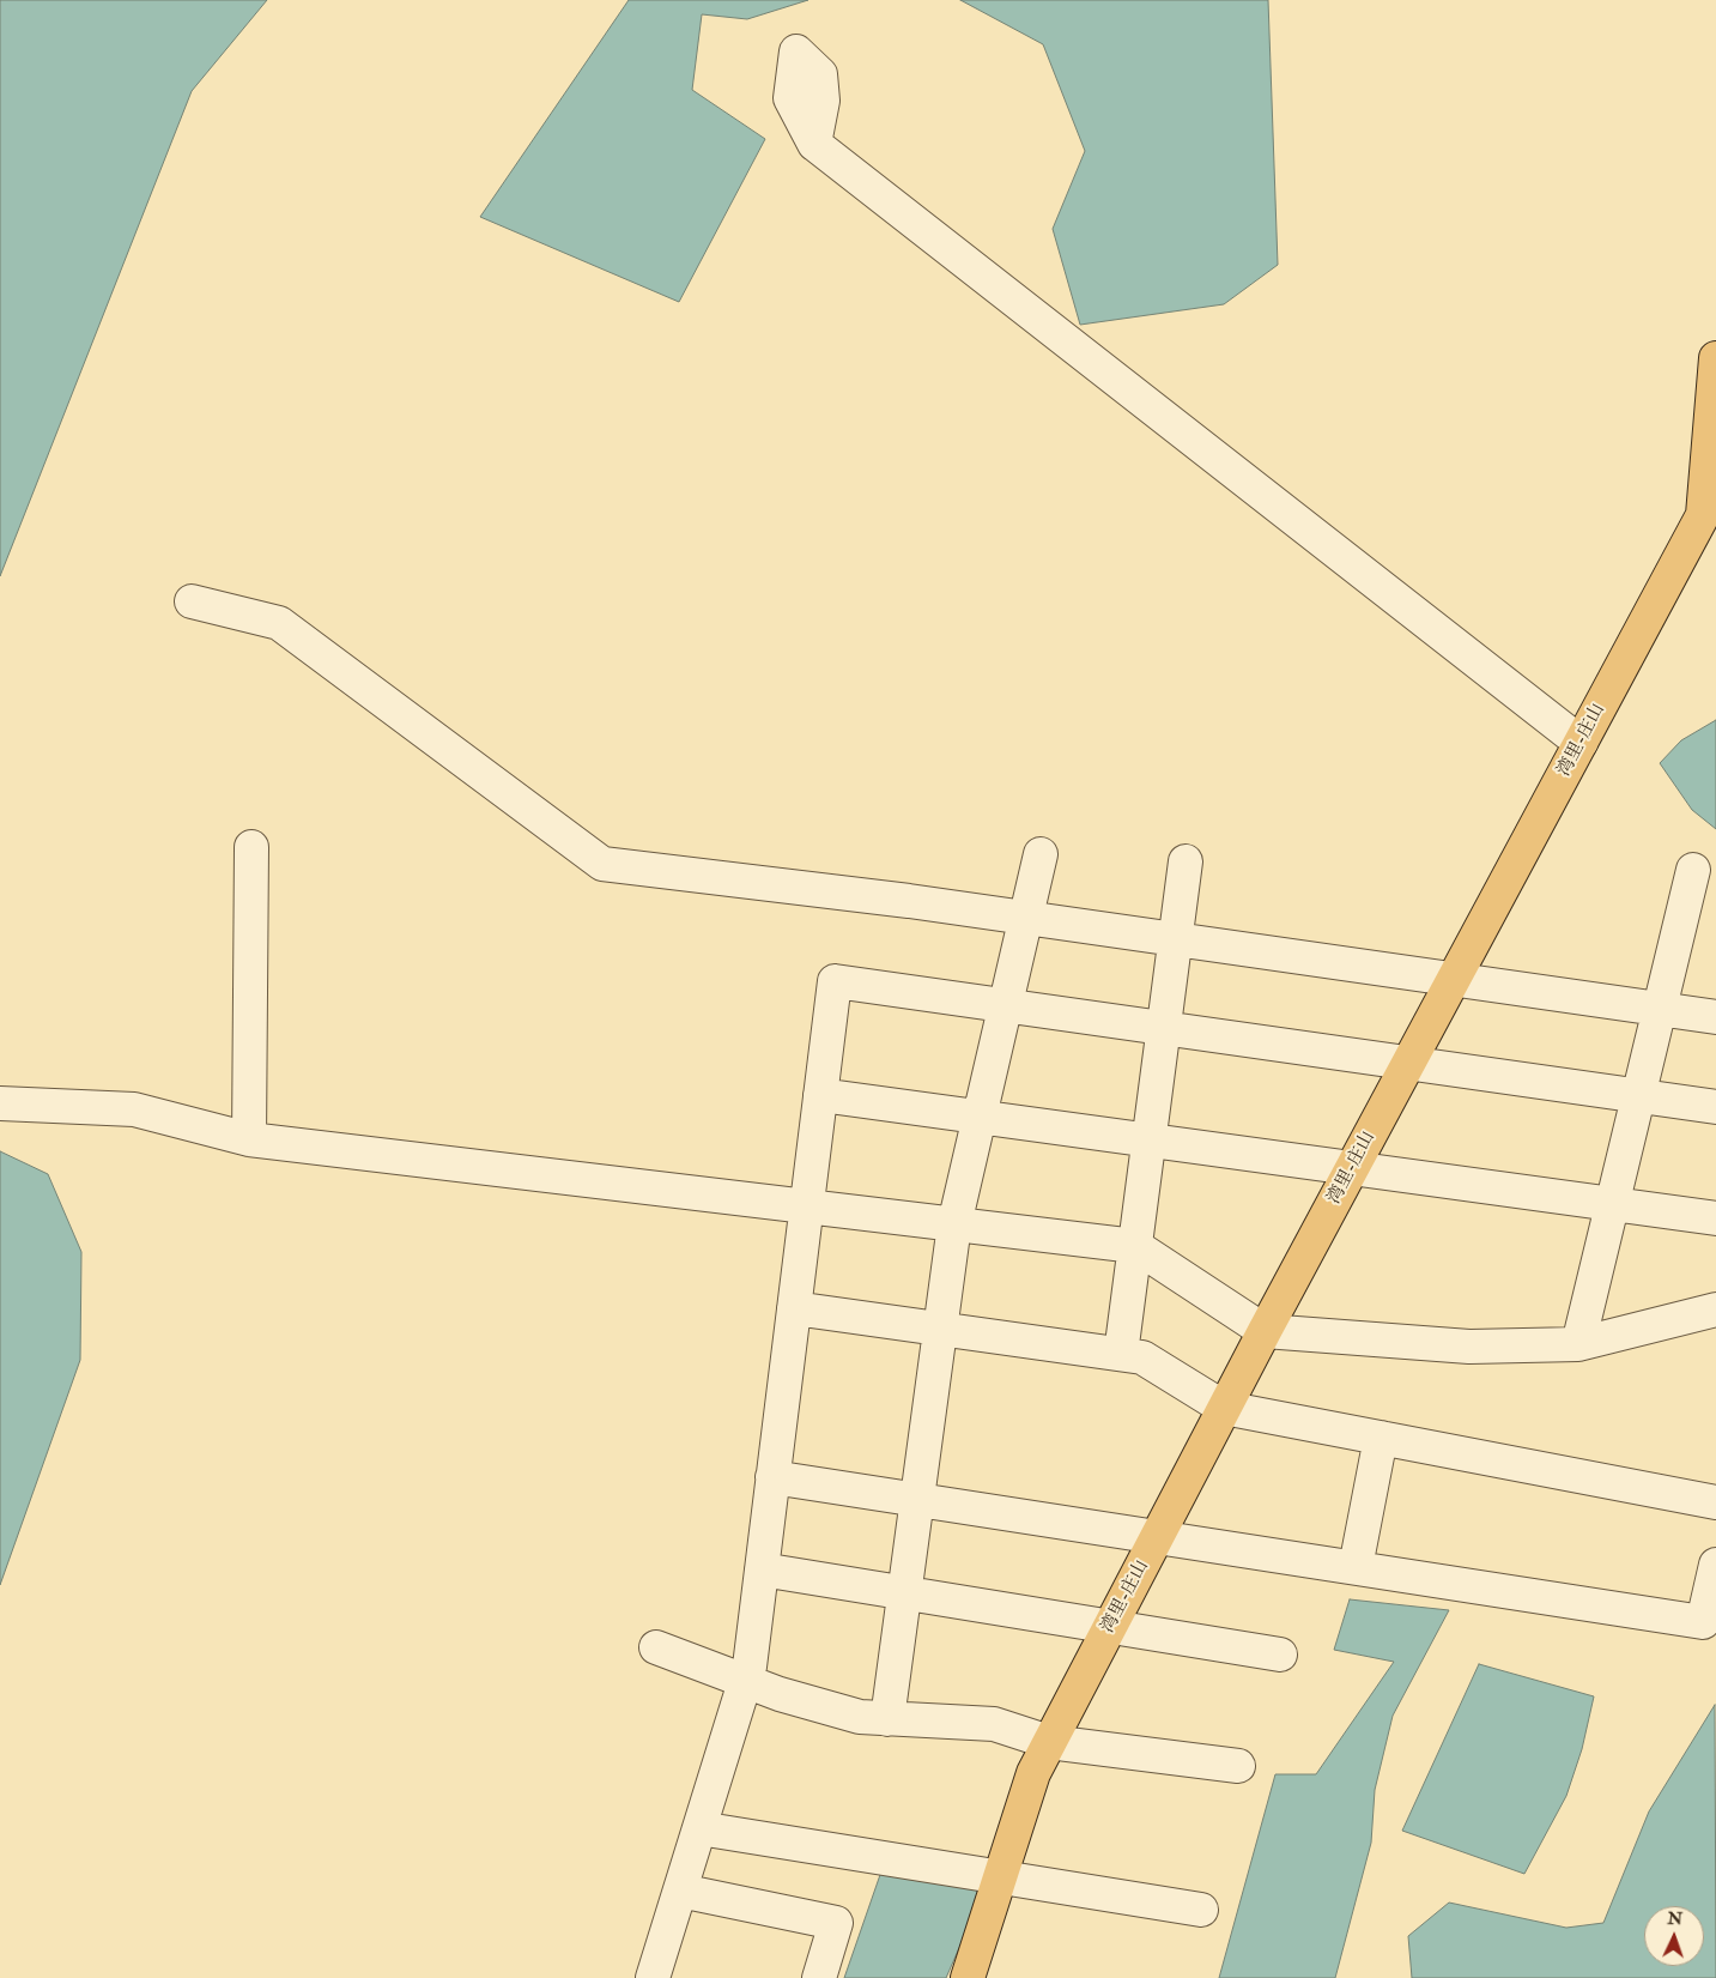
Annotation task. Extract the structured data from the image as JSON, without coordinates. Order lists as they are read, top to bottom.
{
  "streets": {
    "main road": ["湾里-庄山"]
  },
  "north": "top"
}
